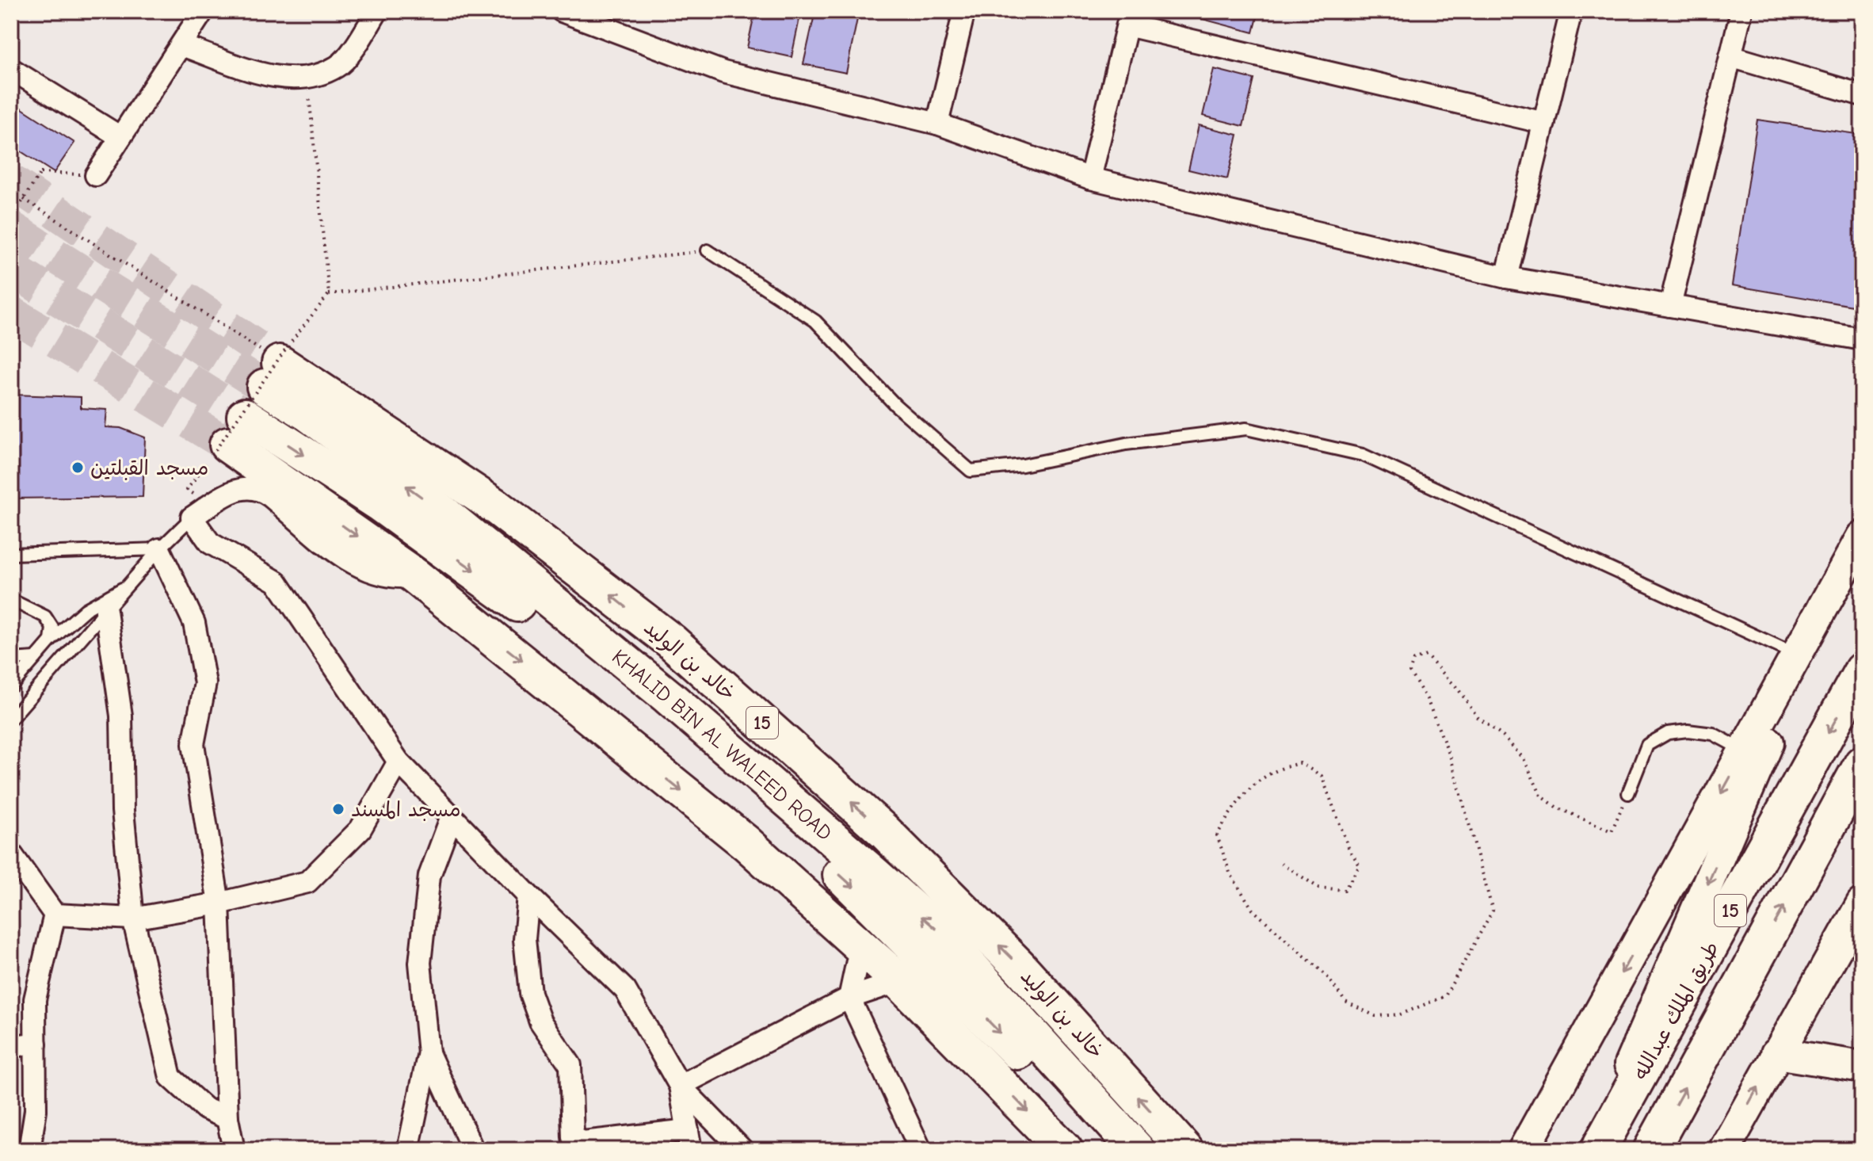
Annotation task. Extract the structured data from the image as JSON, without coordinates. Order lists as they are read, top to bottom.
{
  "streets": {
    "highway": [
      "خالد بن الوليد",
      "15",
      "KHALID BIN AL WALEED ROAD",
      "طريق الملك عبدالله"
    ]
  },
  "crossings": [
    ["خالد بن الوليد", "KHALID BIN AL WALEED ROAD"]
  ],
  "places": ["مسجد القبلتين", "مسجد المسند"]
}
